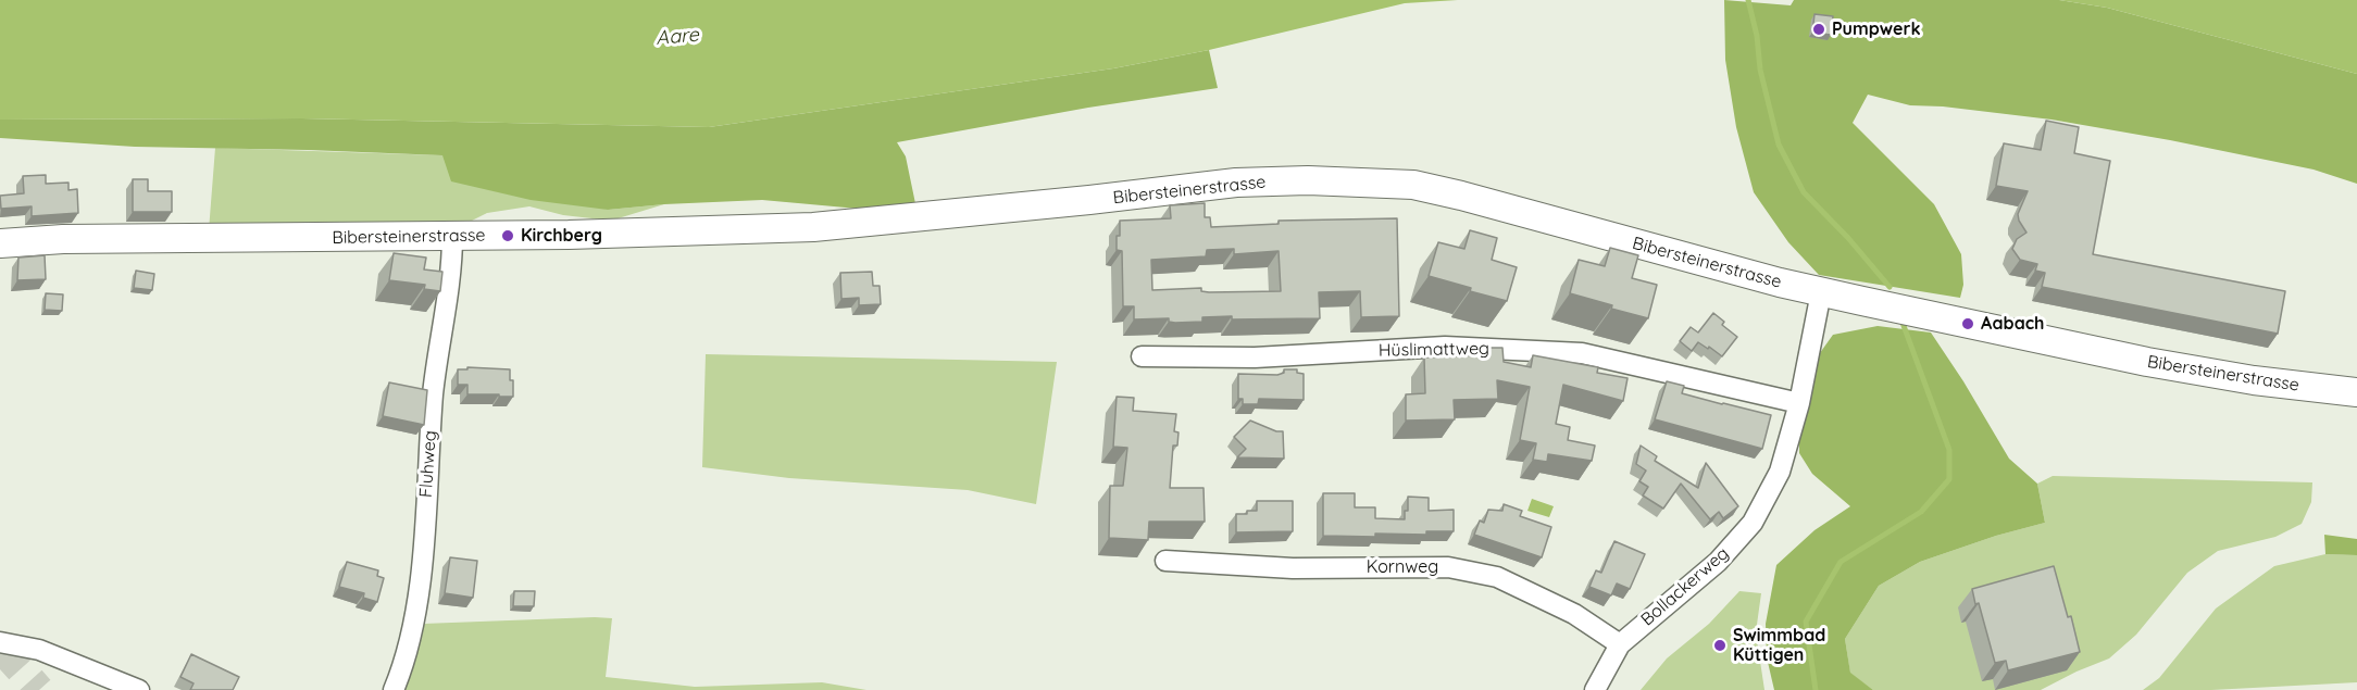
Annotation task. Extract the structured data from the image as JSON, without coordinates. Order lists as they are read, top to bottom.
{
  "streets": {
    "main road": ["Bibersteinerstrasse"],
    "street": [
      "Hüslimattweg",
      "Fluhweg",
      "Kornweg",
      "Bollackerweg"
    ]
  },
  "crossings": [
    ["Bibersteinerstrasse", "Fluhweg"],
    ["Bibersteinerstrasse", "Bollackerweg"],
    ["Hüslimattweg", "Bollackerweg"],
    ["Kornweg", "Bollackerweg"]
  ],
  "water": ["Aare"],
  "places": [
    "Pumpwerk",
    "Kirchberg",
    "Aabach",
    "Swimmbad Küttigen"
  ]
}
